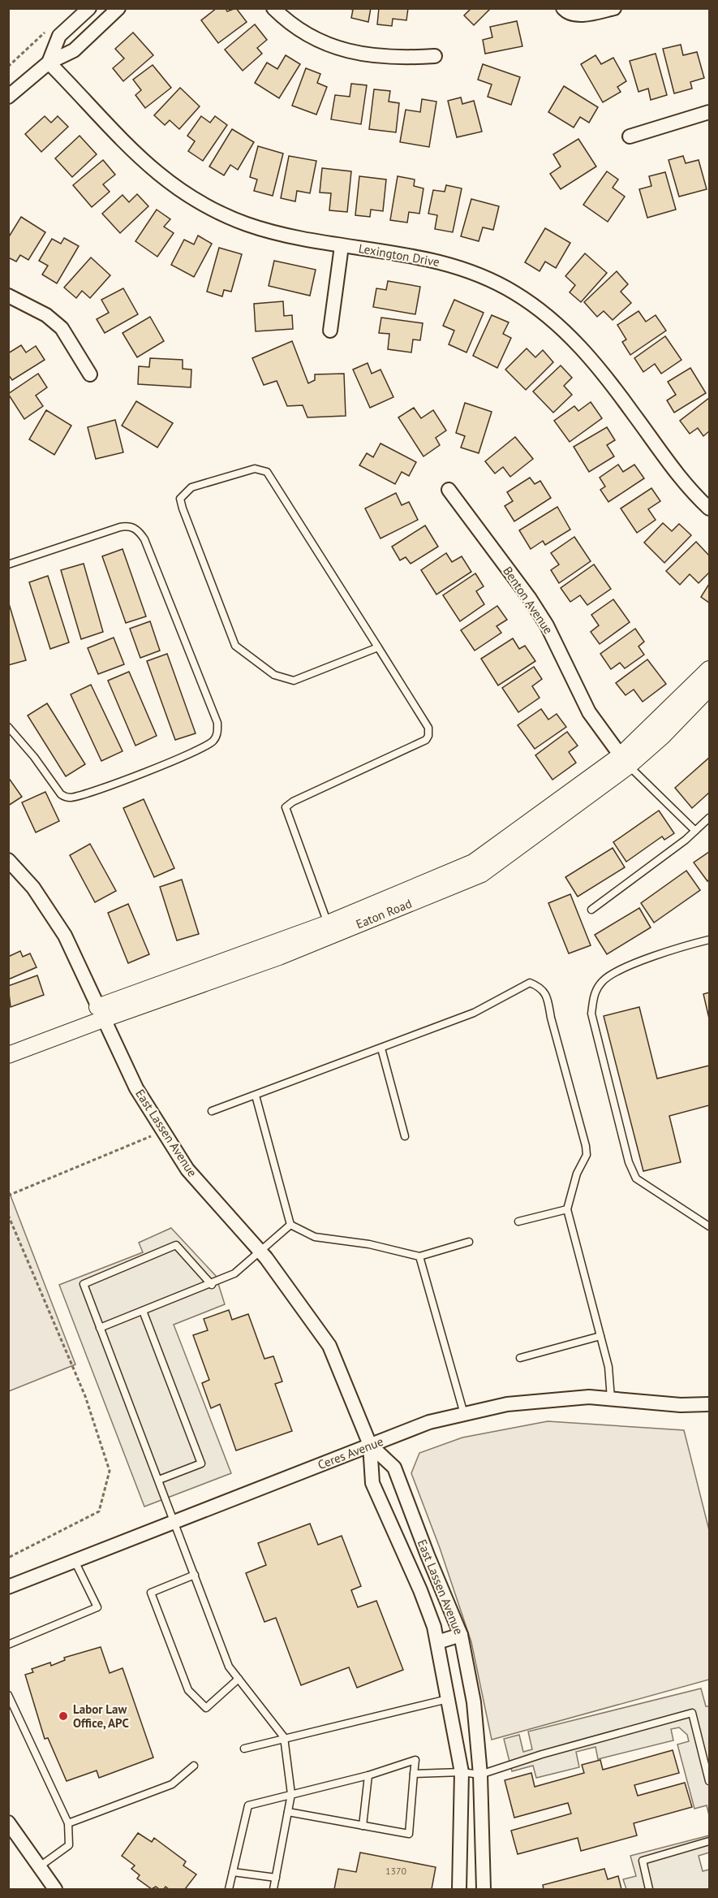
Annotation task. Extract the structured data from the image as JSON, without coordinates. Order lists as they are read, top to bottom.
{
  "streets": {
    "street": [
      "Lexington Drive",
      "Benton Avenue",
      "Eaton Road",
      "East Lassen Avenue",
      "Ceres Avenue"
    ]
  },
  "crossings": [
    ["Benton Avenue", "Eaton Road"],
    ["Eaton Road", "East Lassen Avenue"],
    ["East Lassen Avenue", "Ceres Avenue"]
  ],
  "places": ["Labor Law Office, APC"],
  "house_numbers": ["1370"]
}
